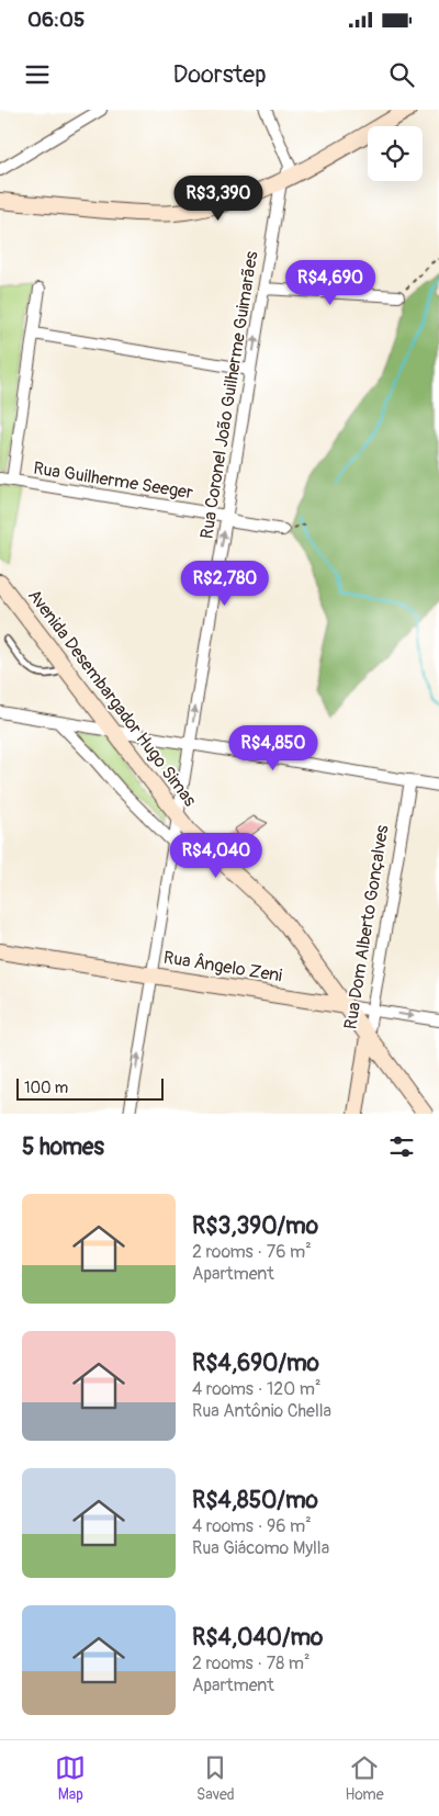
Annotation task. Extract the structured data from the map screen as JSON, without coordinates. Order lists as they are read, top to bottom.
{
  "streets": {
    "main road": ["Avenida Desembargador Hugo Simas", "Rua Dom Alberto Gonçalves", "Rua Ângelo Zeni"],
    "street": ["Rua Coronel João Guilherme Guimarães", "Rua Guilherme Seeger"]
  },
  "crossings": [
    ["Rua Coronel João Guilherme Guimarães", "Rua Guilherme Seeger"],
    ["Rua Coronel João Guilherme Guimarães", "Avenida Desembargador Hugo Simas"],
    ["Rua Coronel João Guilherme Guimarães", "Rua Ângelo Zeni"],
    ["Avenida Desembargador Hugo Simas", "Rua Dom Alberto Gonçalves"],
    ["Avenida Desembargador Hugo Simas", "Rua Ângelo Zeni"],
    ["Rua Dom Alberto Gonçalves", "Rua Ângelo Zeni"]
  ],
  "one_way": ["Rua Coronel João Guilherme Guimarães"],
  "scale_bar": "100 m",
  "page": {
    "status": "06:05",
    "header": "Doorstep",
    "price": [
      "R$3,390",
      "R$4,690",
      "R$2,780",
      "R$4,850",
      "R$4,040"
    ],
    "scale": "100 m",
    "heading": "5 homes",
    "list": [
      {
        "name": "R$3,390/mo",
        "note": "2 rooms · 76 m² · Apartment"
      },
      {
        "name": "R$4,690/mo",
        "note": "4 rooms · 120 m² · Rua Antônio Chella"
      },
      {
        "name": "R$4,850/mo",
        "note": "4 rooms · 96 m² · Rua Giácomo Mylla"
      },
      {
        "name": "R$4,040/mo",
        "note": "2 rooms · 78 m² · Apartment"
      }
    ],
    "tabs": ["Map", "Saved", "Home"]
  }
}
